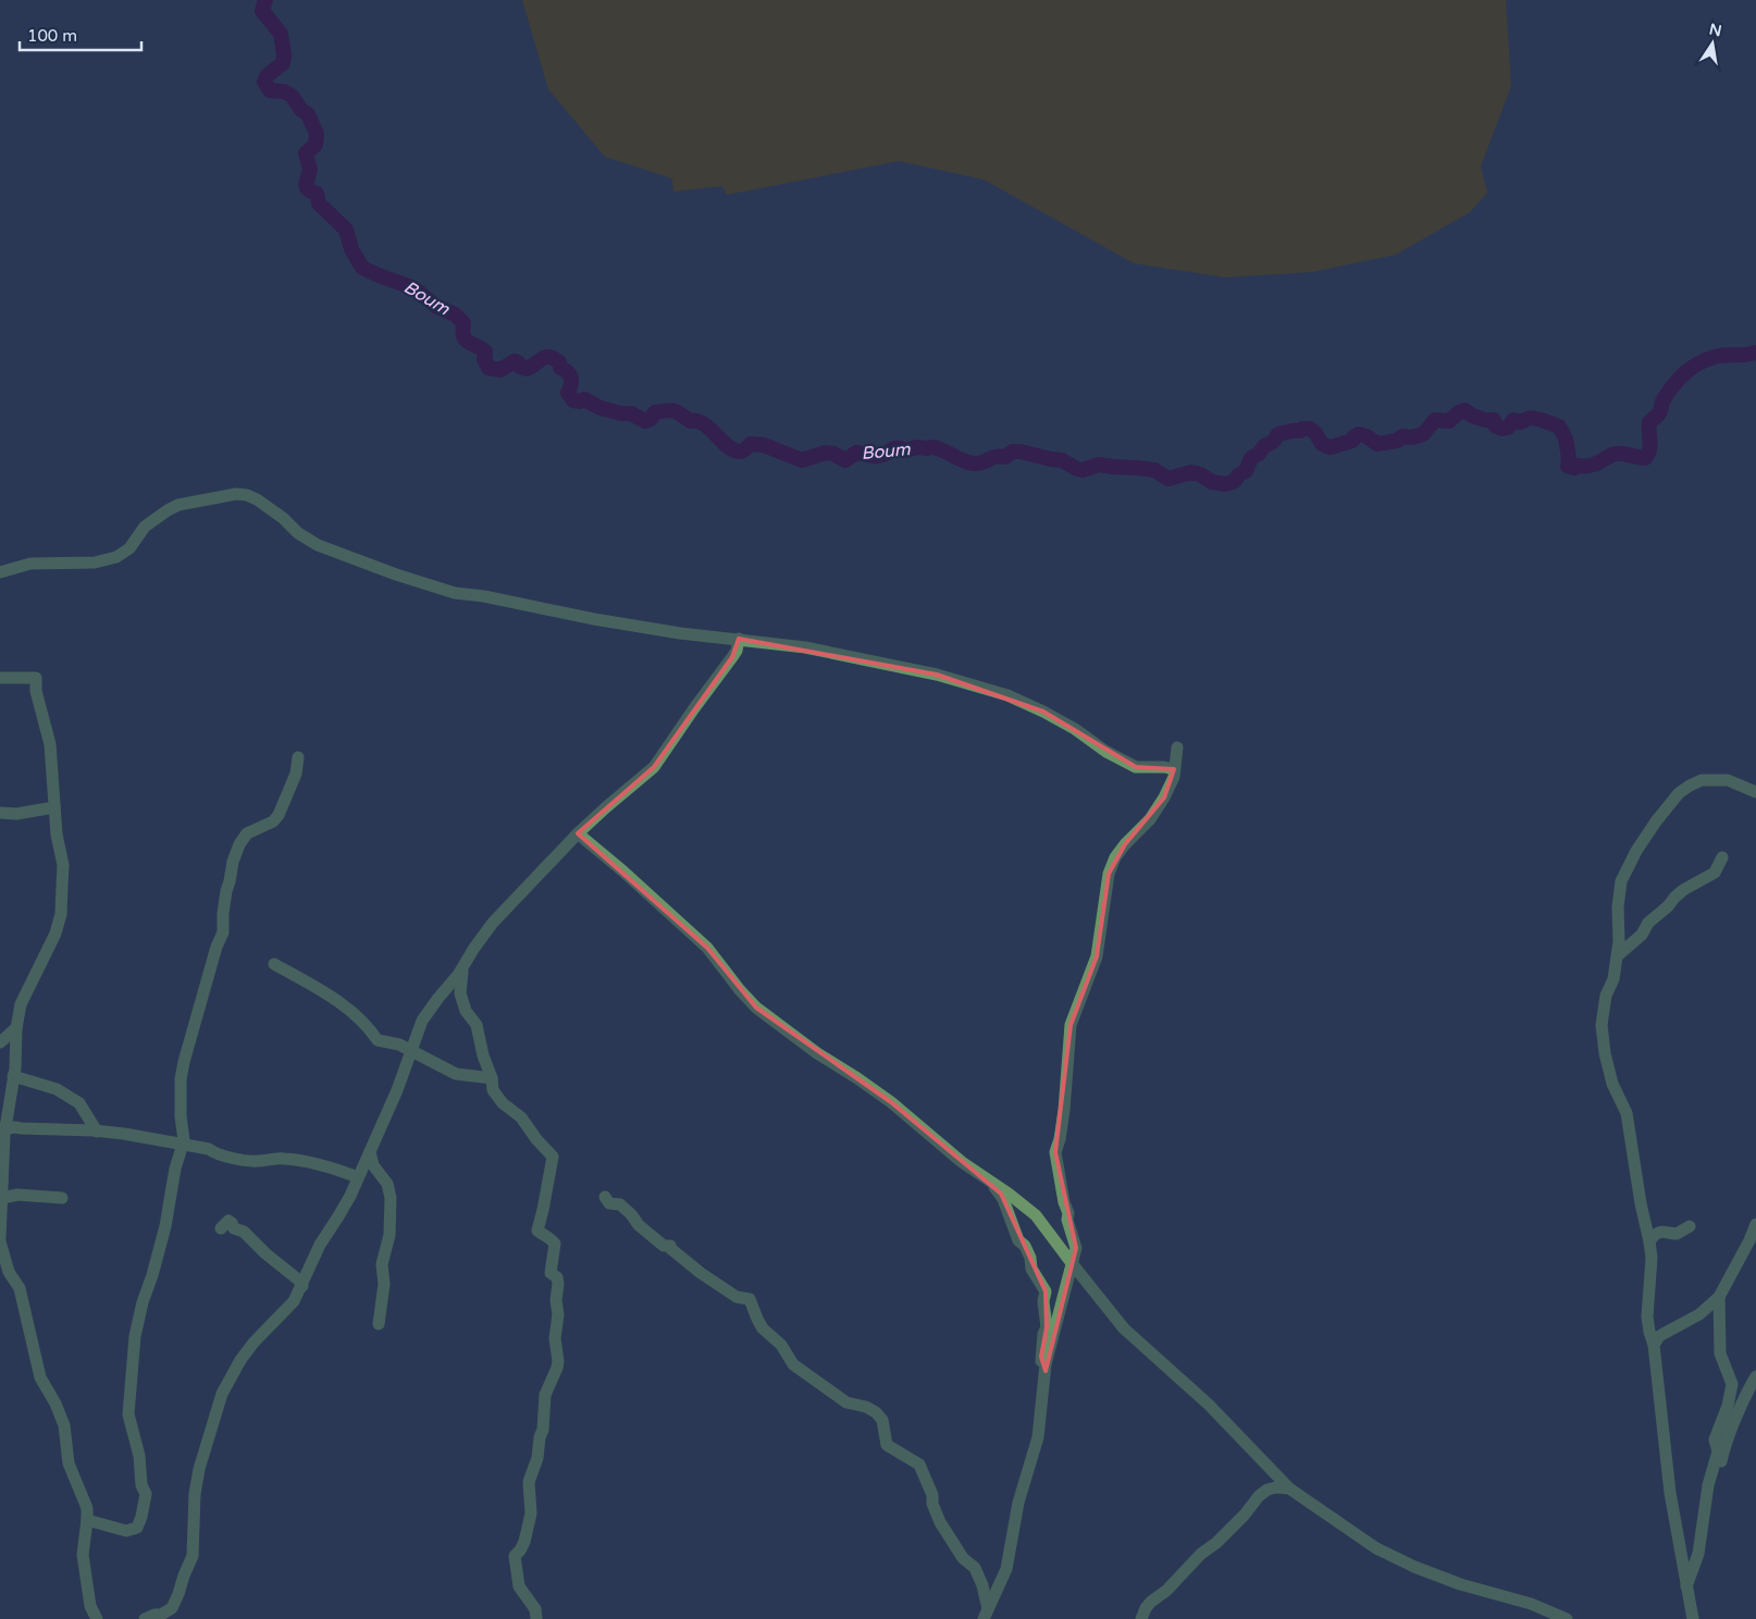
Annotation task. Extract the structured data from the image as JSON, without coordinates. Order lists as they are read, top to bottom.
{
  "water": ["Boum"],
  "scale_bar": "100 m",
  "north": "top"
}
